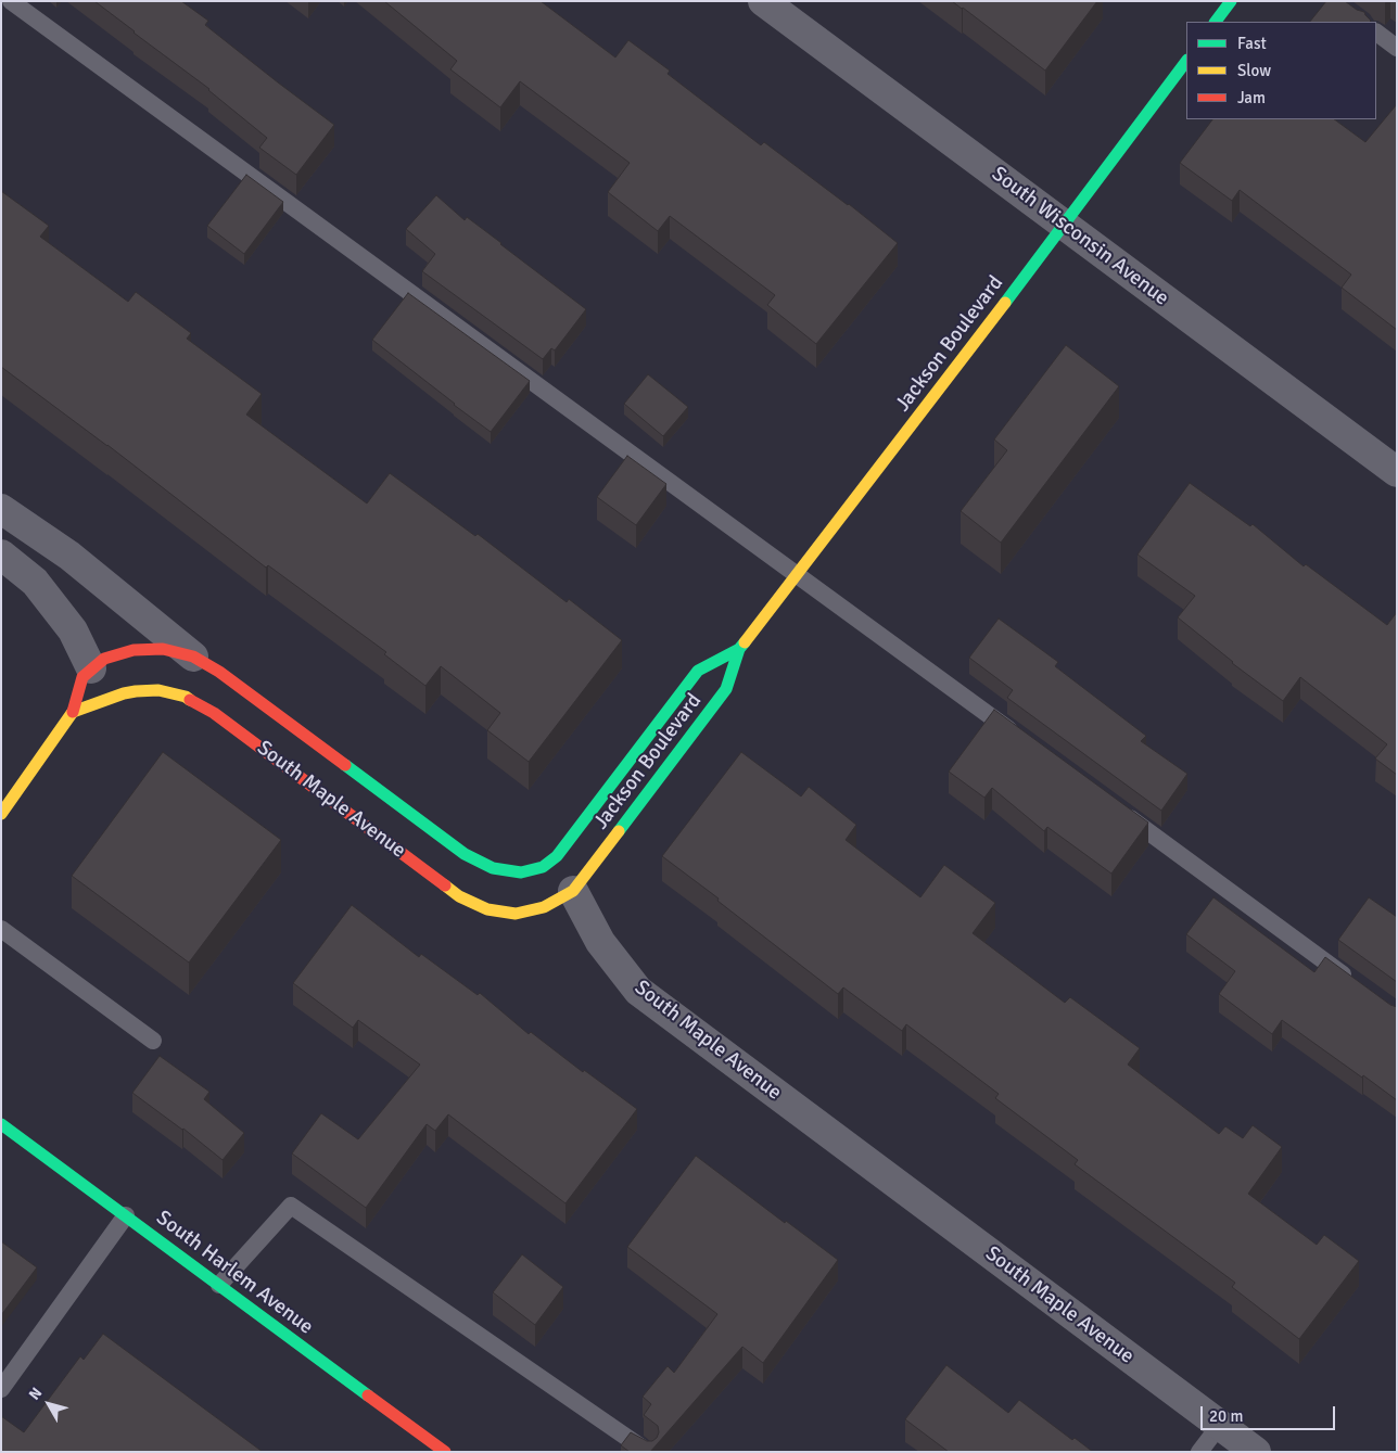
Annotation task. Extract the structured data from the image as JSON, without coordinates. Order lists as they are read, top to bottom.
{
  "streets": {
    "street": [
      "South Wisconsin Avenue",
      "Jackson Boulevard",
      "South Maple Avenue",
      "South Harlem Avenue"
    ]
  },
  "crossings": [
    ["South Wisconsin Avenue", "Jackson Boulevard"],
    ["Jackson Boulevard", "South Maple Avenue"]
  ],
  "legend": ["Fast", "Slow", "Jam"],
  "scale_bar": "20 m",
  "north": "top left"
}
